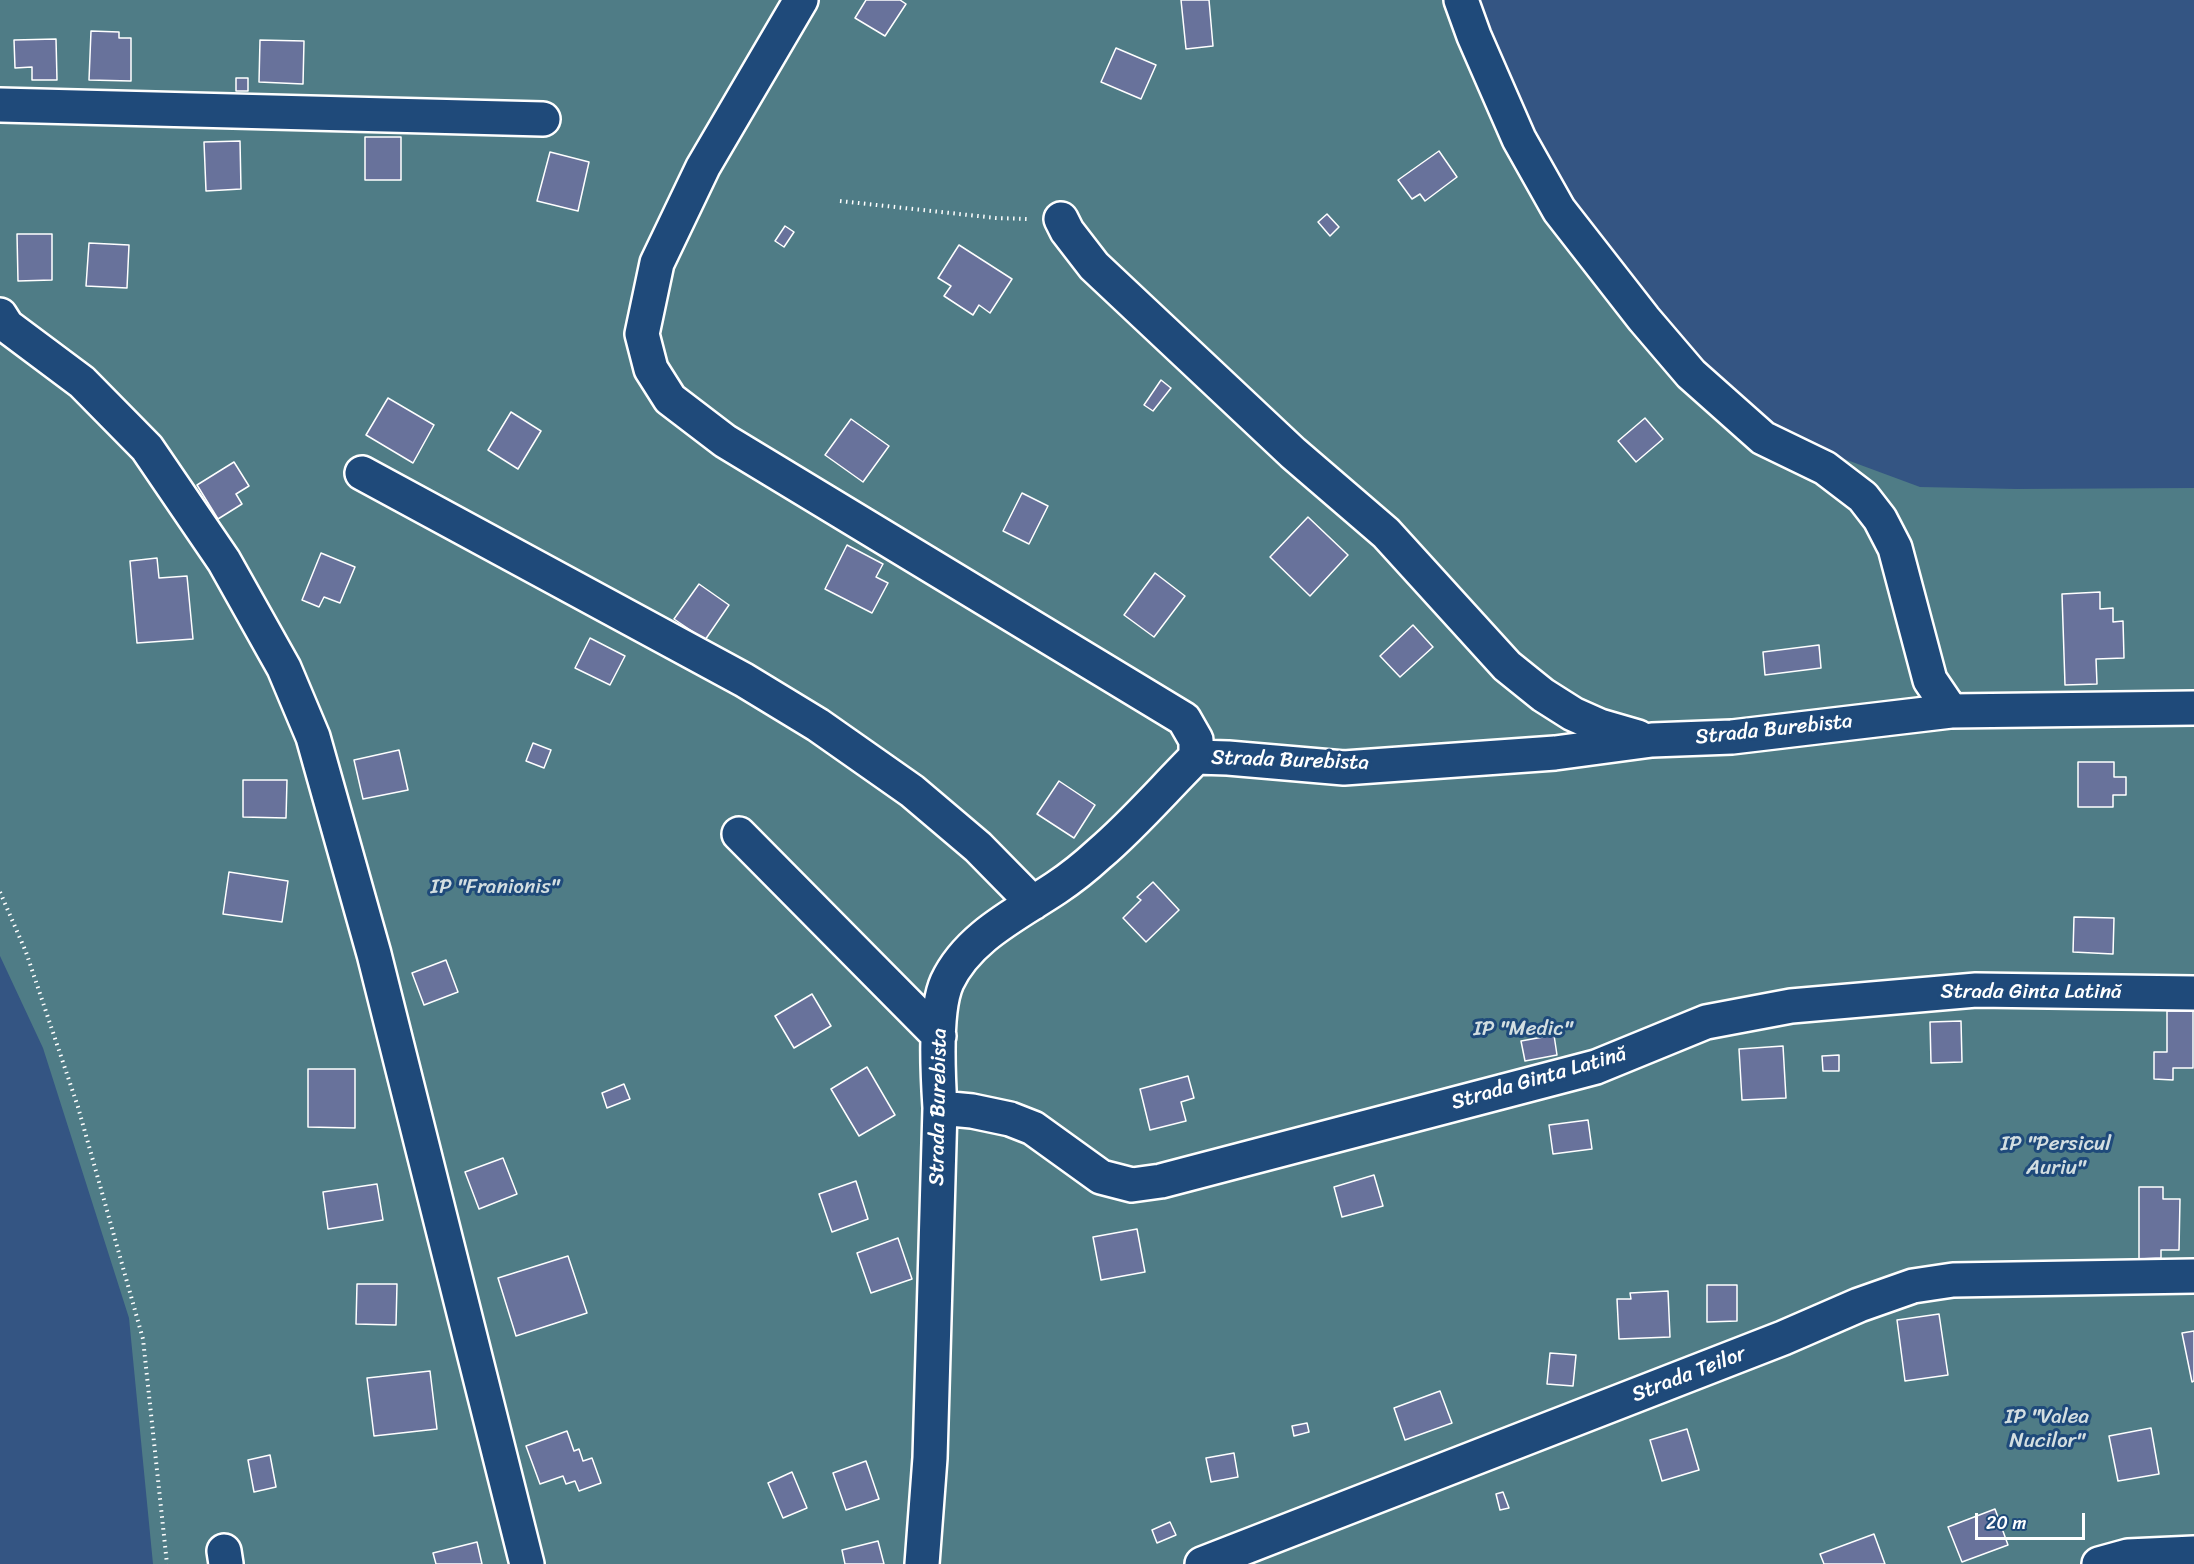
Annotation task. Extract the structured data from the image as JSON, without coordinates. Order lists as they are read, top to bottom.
{
  "streets": {
    "street": ["Strada Burebista", "Strada Ginta Latină", "Strada Teilor"]
  },
  "crossings": [
    ["Strada Burebista", "Strada Ginta Latină"]
  ],
  "parks": [
    "IP \"Franionis\"",
    "IP \"Medic\"",
    "IP \"Persicul Auriu\"",
    "IP \"Valea Nucilor\""
  ],
  "scale_bar": "20 m"
}
